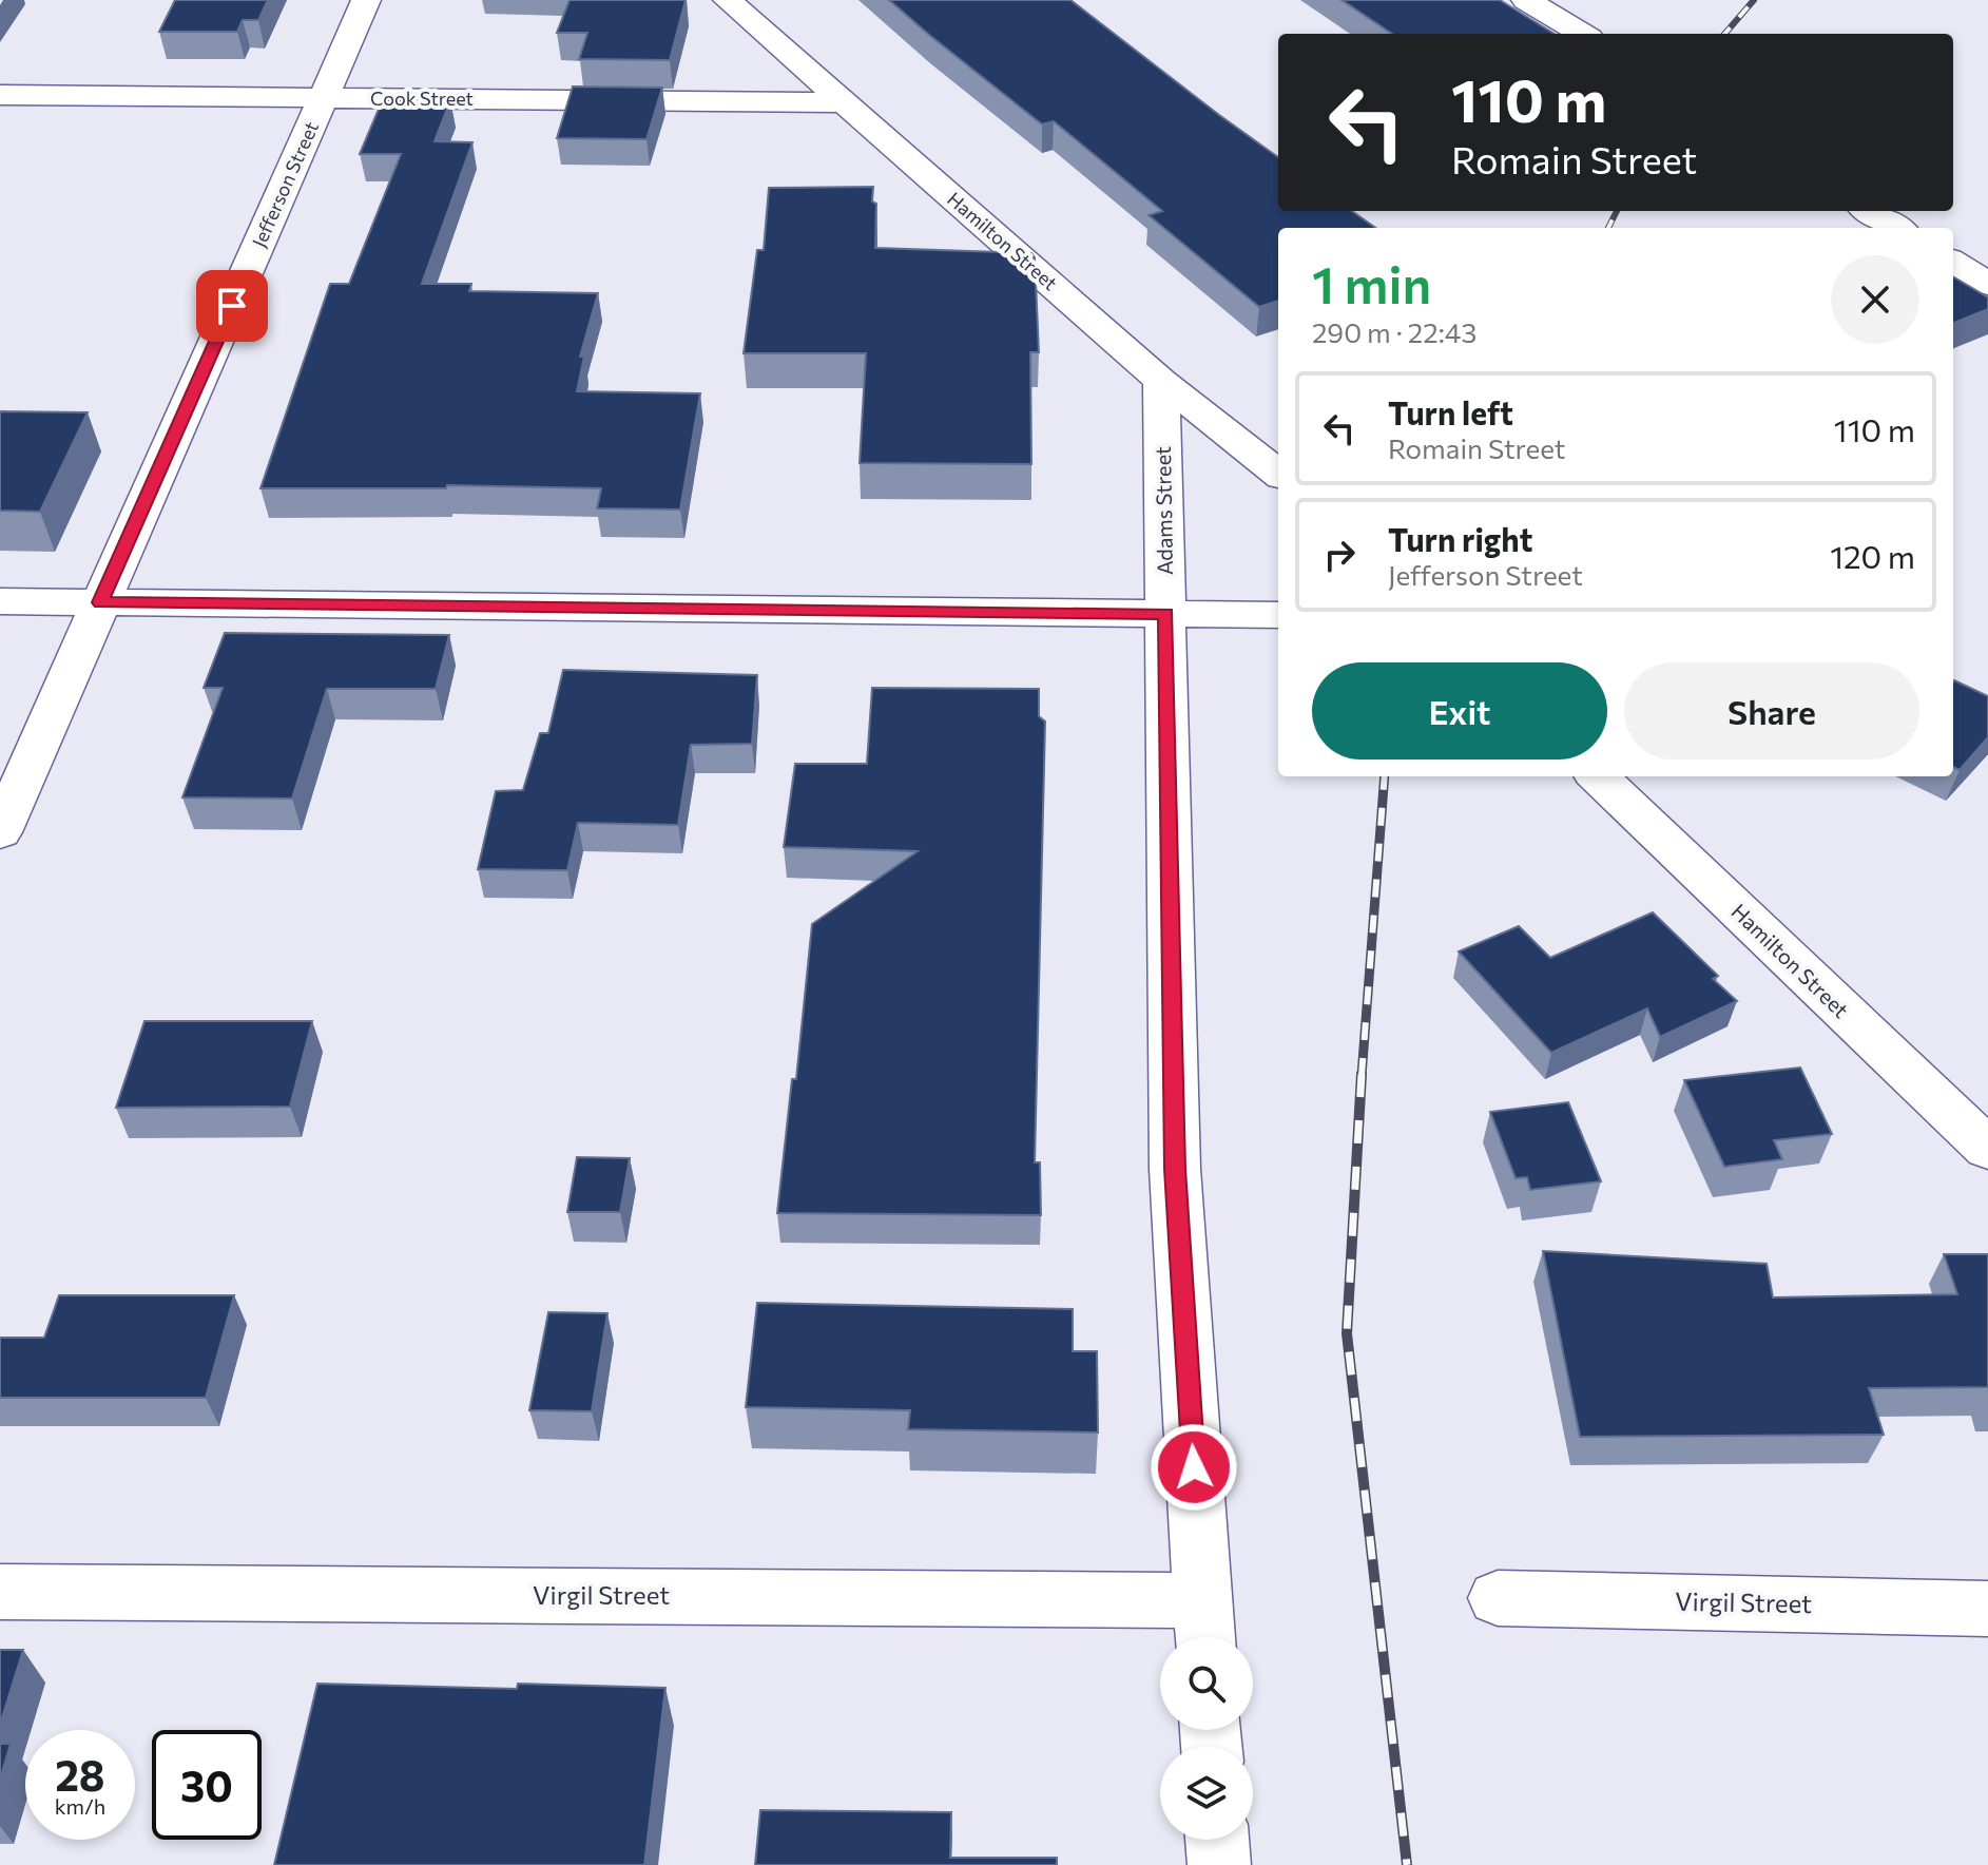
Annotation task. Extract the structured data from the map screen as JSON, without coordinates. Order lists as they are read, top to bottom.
{
  "streets": {
    "street": [
      "Cook Street",
      "Jefferson Street",
      "Hamilton Street",
      "Adams Street",
      "Virgil Street"
    ]
  },
  "crossings": [
    ["Cook Street", "Jefferson Street"],
    ["Cook Street", "Hamilton Street"],
    ["Hamilton Street", "Adams Street"],
    ["Adams Street", "Virgil Street"]
  ],
  "page": {
    "turn": ["110 m", "Romain Street"],
    "heading": ["1 min", "290 m · 22:43"],
    "list": [
      {
        "name": "Turn left",
        "note": "Romain Street",
        "value": "110 m"
      },
      {
        "name": "Turn right",
        "note": "Jefferson Street",
        "value": "120 m"
      }
    ],
    "buttons": ["Exit", "Share"],
    "speed": "28 km/h",
    "limit": "30"
  }
}
